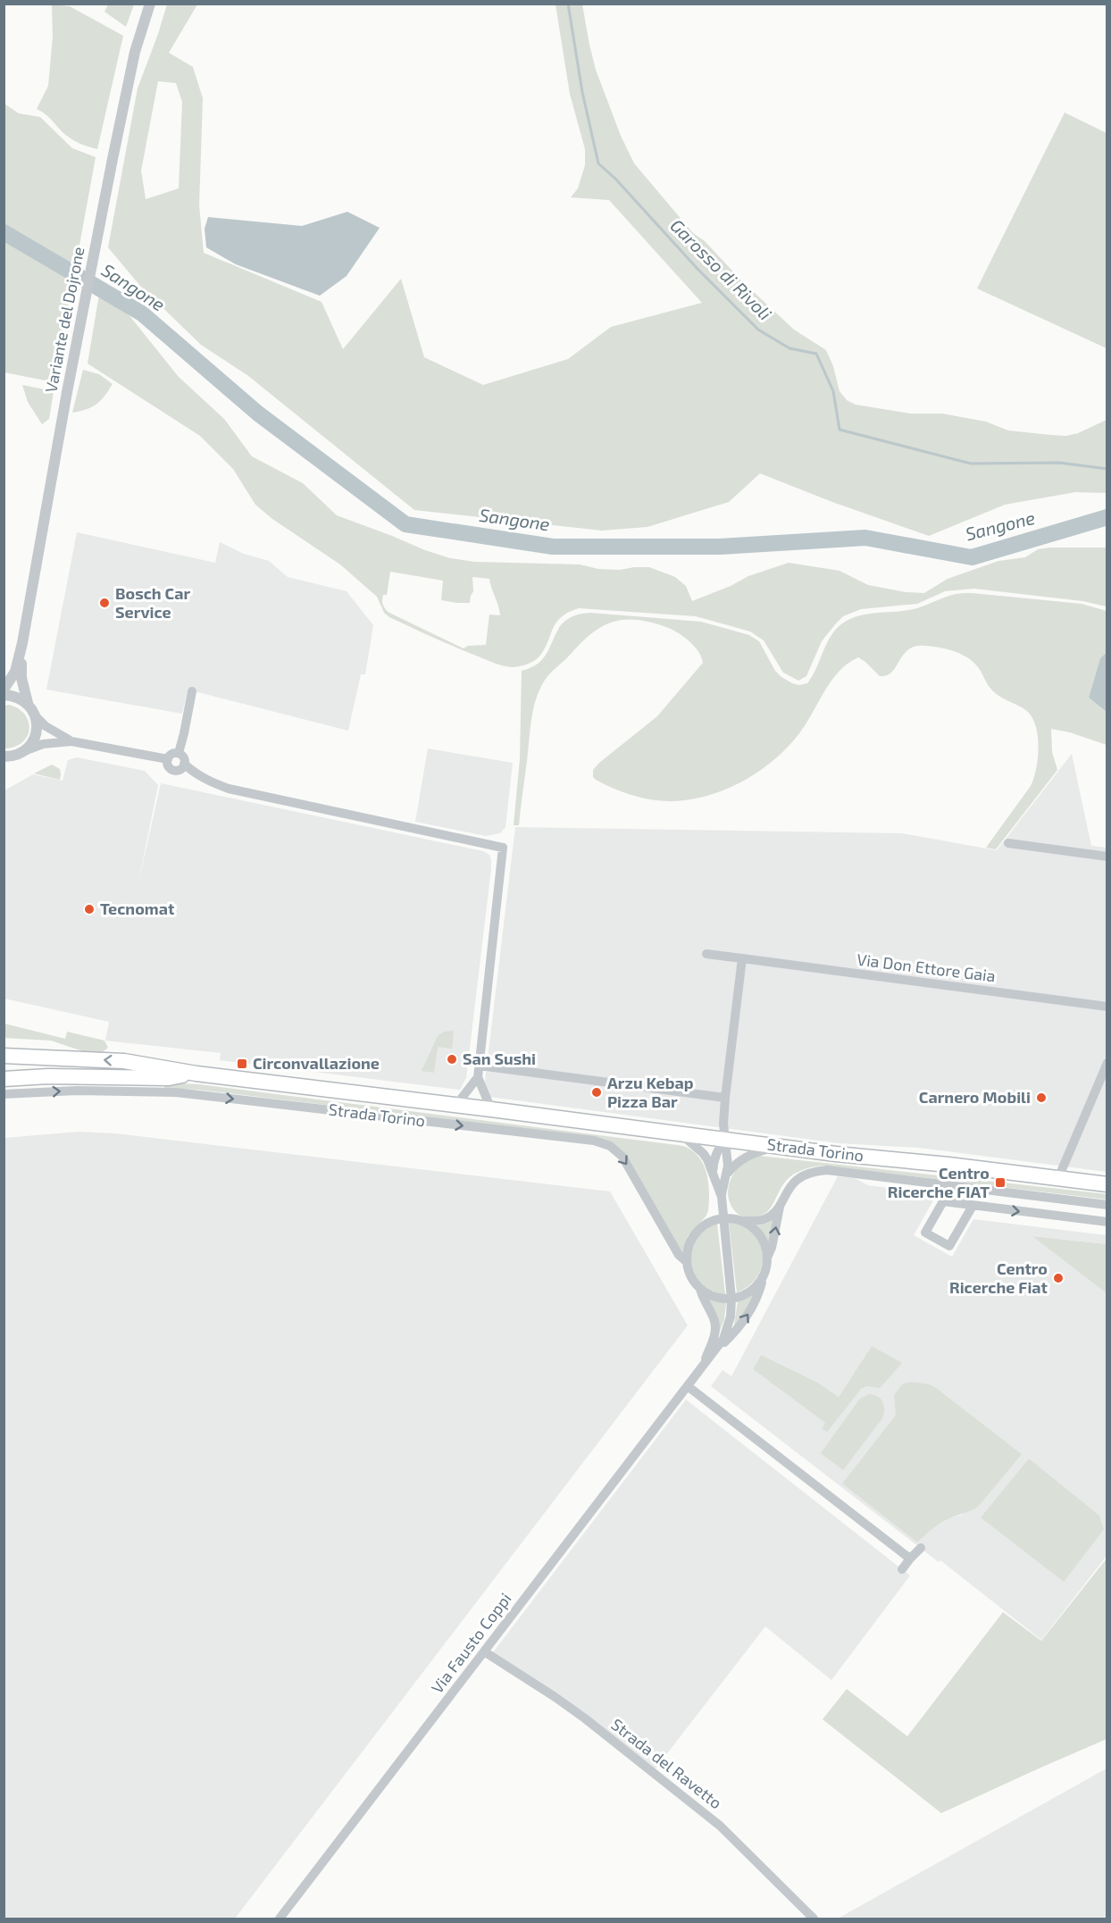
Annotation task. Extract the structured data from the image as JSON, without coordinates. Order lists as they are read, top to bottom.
{
  "streets": {
    "main road": ["Strada Torino"],
    "street": [
      "Variante del Dojrone",
      "Via Don Ettore Gaia",
      "Via Fausto Coppi",
      "Strada del Ravetto"
    ]
  },
  "crossings": [
    ["Strada Torino", "Via Fausto Coppi"],
    ["Via Fausto Coppi", "Strada del Ravetto"]
  ],
  "water": ["Garosso di Rivoli", "Sangone"],
  "places": {
    "other": [
      "Bosch Car Service",
      "Tecnomat",
      "San Sushi",
      "Arzu Kebap Pizza Bar",
      "Carnero Mobili",
      "Centro Ricerche Fiat"
    ],
    "transit": ["Circonvallazione", "Centro Ricerche FIAT"]
  }
}
